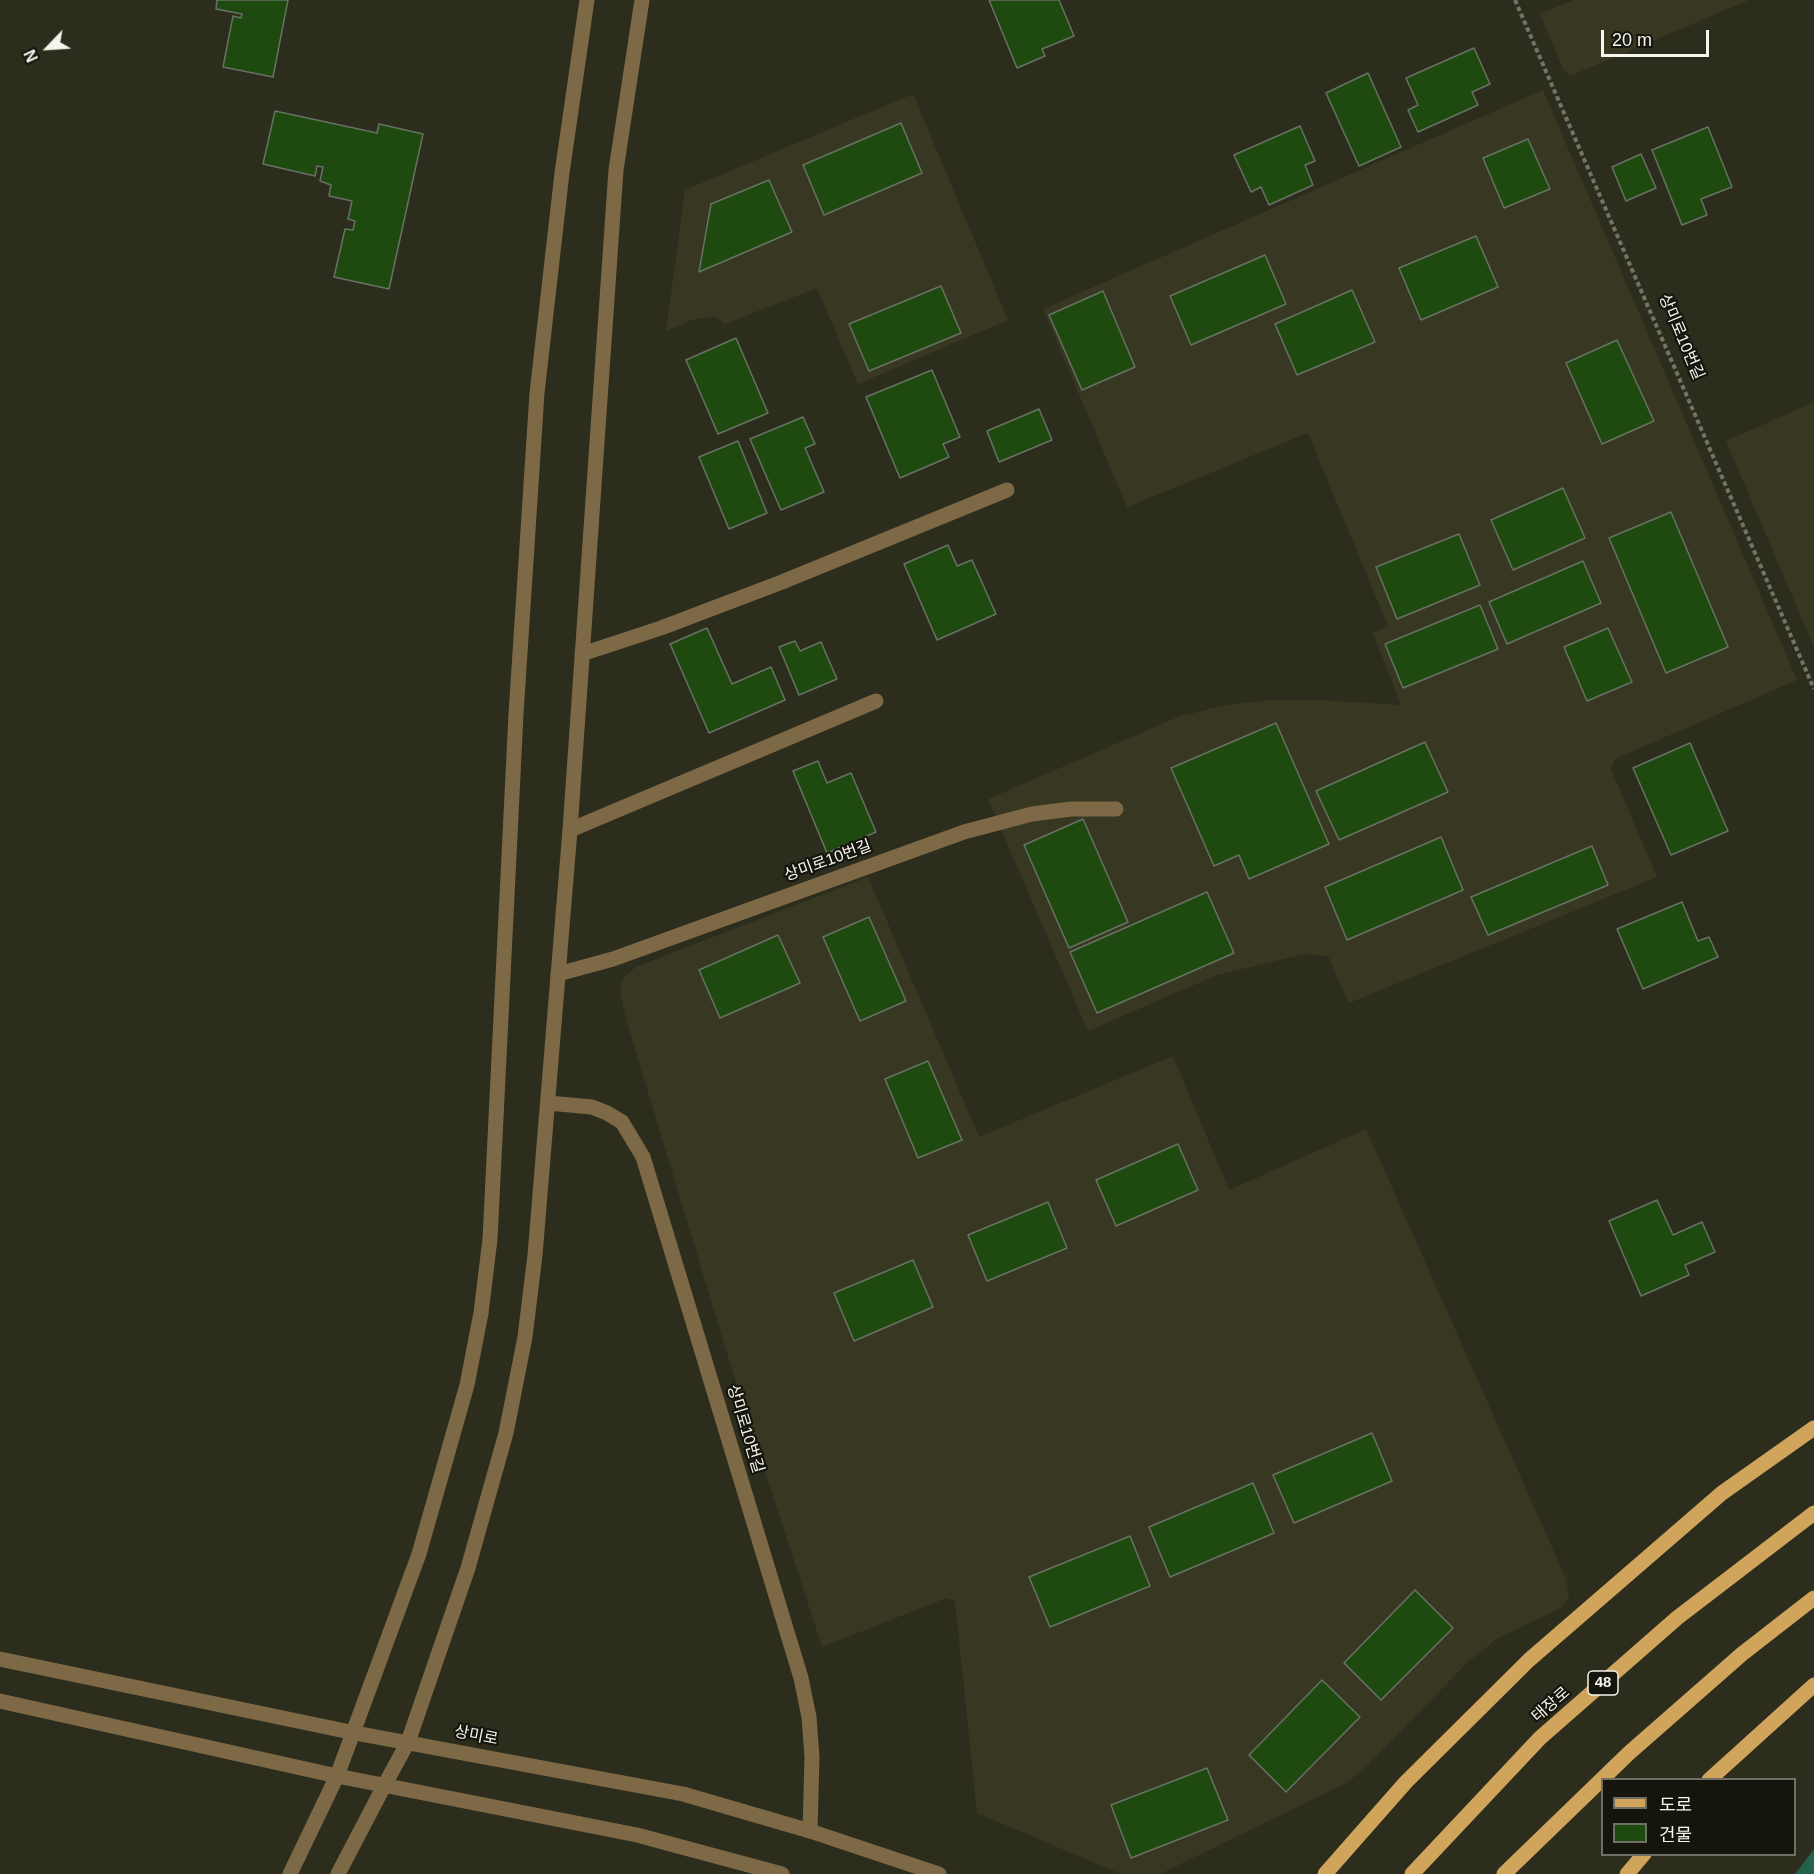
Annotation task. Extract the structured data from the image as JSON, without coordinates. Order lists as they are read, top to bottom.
{
  "streets": {
    "main road": ["48", "태장로"],
    "street": ["상미로10번길", "상미로"]
  },
  "crossings": [
    ["상미로10번길", "상미로"]
  ],
  "legend": ["도로", "건물"],
  "scale_bar": "20 m",
  "north": "bottom left"
}
